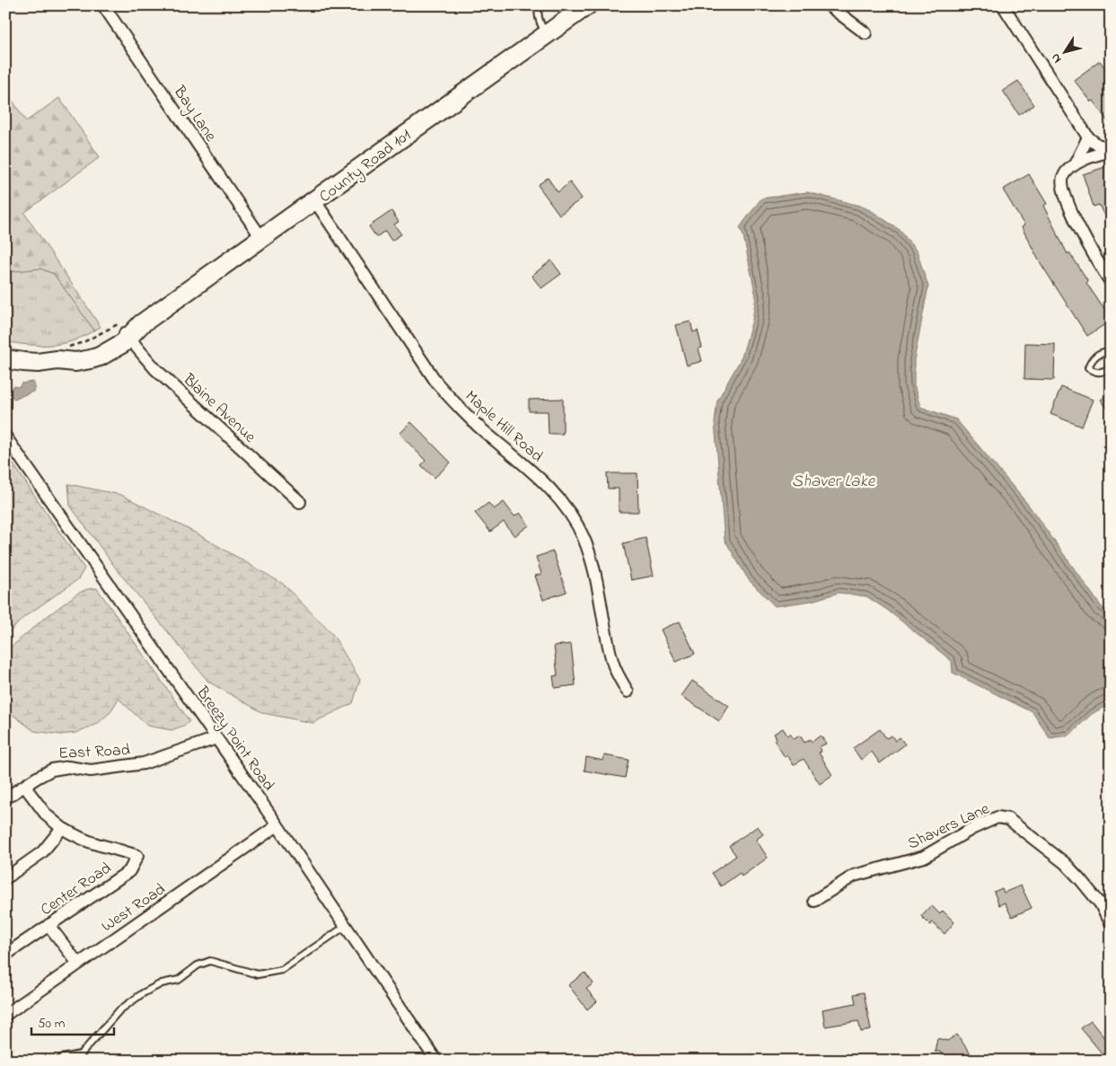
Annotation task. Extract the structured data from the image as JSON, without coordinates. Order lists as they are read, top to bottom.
{
  "streets": {
    "main road": ["County Road 101"],
    "street": [
      "Bay Lane",
      "Blaine Avenue",
      "Maple Hill Road",
      "Breezy Point Road",
      "East Road",
      "Shavers Lane",
      "Center Road",
      "West Road"
    ]
  },
  "crossings": [
    ["Bay Lane", "County Road 101"],
    ["County Road 101", "Blaine Avenue"],
    ["County Road 101", "Maple Hill Road"],
    ["Breezy Point Road", "East Road"],
    ["Breezy Point Road", "West Road"]
  ],
  "water": ["Shaver Lake"],
  "scale_bar": "50 m",
  "north": "bottom left"
}
